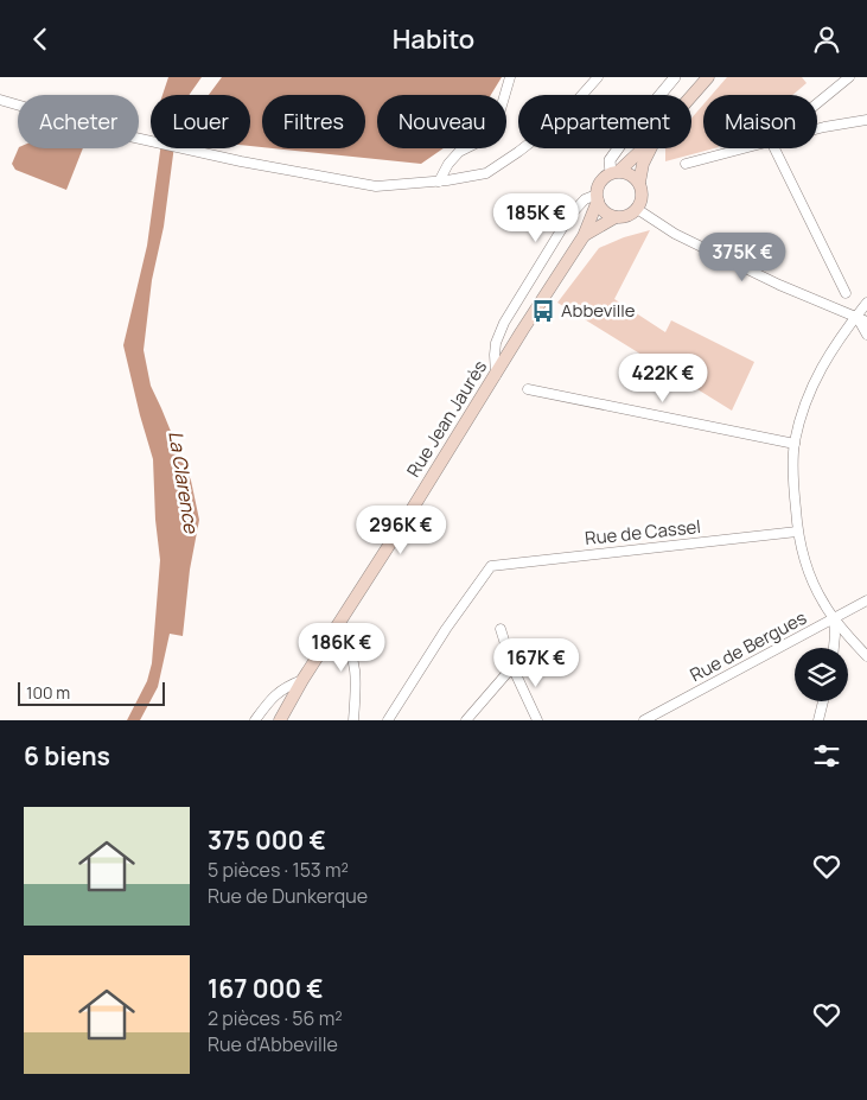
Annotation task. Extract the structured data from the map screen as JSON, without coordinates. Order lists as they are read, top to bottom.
{
  "streets": {
    "main road": ["Rue Jean Jaurès"],
    "street": ["Rue de Cassel", "Rue de Bergues"]
  },
  "water": ["La Clarence"],
  "places": {
    "bus stop": ["Abbeville"]
  },
  "scale_bar": "100 m",
  "page": {
    "header": "Habito",
    "chip": [
      "Acheter",
      "Louer",
      "Filtres",
      "Nouveau",
      "Appartement",
      "Maison"
    ],
    "price": [
      "185K €",
      "375K €",
      "422K €",
      "296K €",
      "186K €",
      "167K €"
    ],
    "scale": "100 m",
    "heading": "6 biens",
    "list": [
      {
        "name": "375 000 €",
        "note": "5 pièces · 153 m² · Rue de Dunkerque"
      },
      {
        "name": "167 000 €",
        "note": "2 pièces · 56 m² · Rue d'Abbeville"
      }
    ]
  }
}
